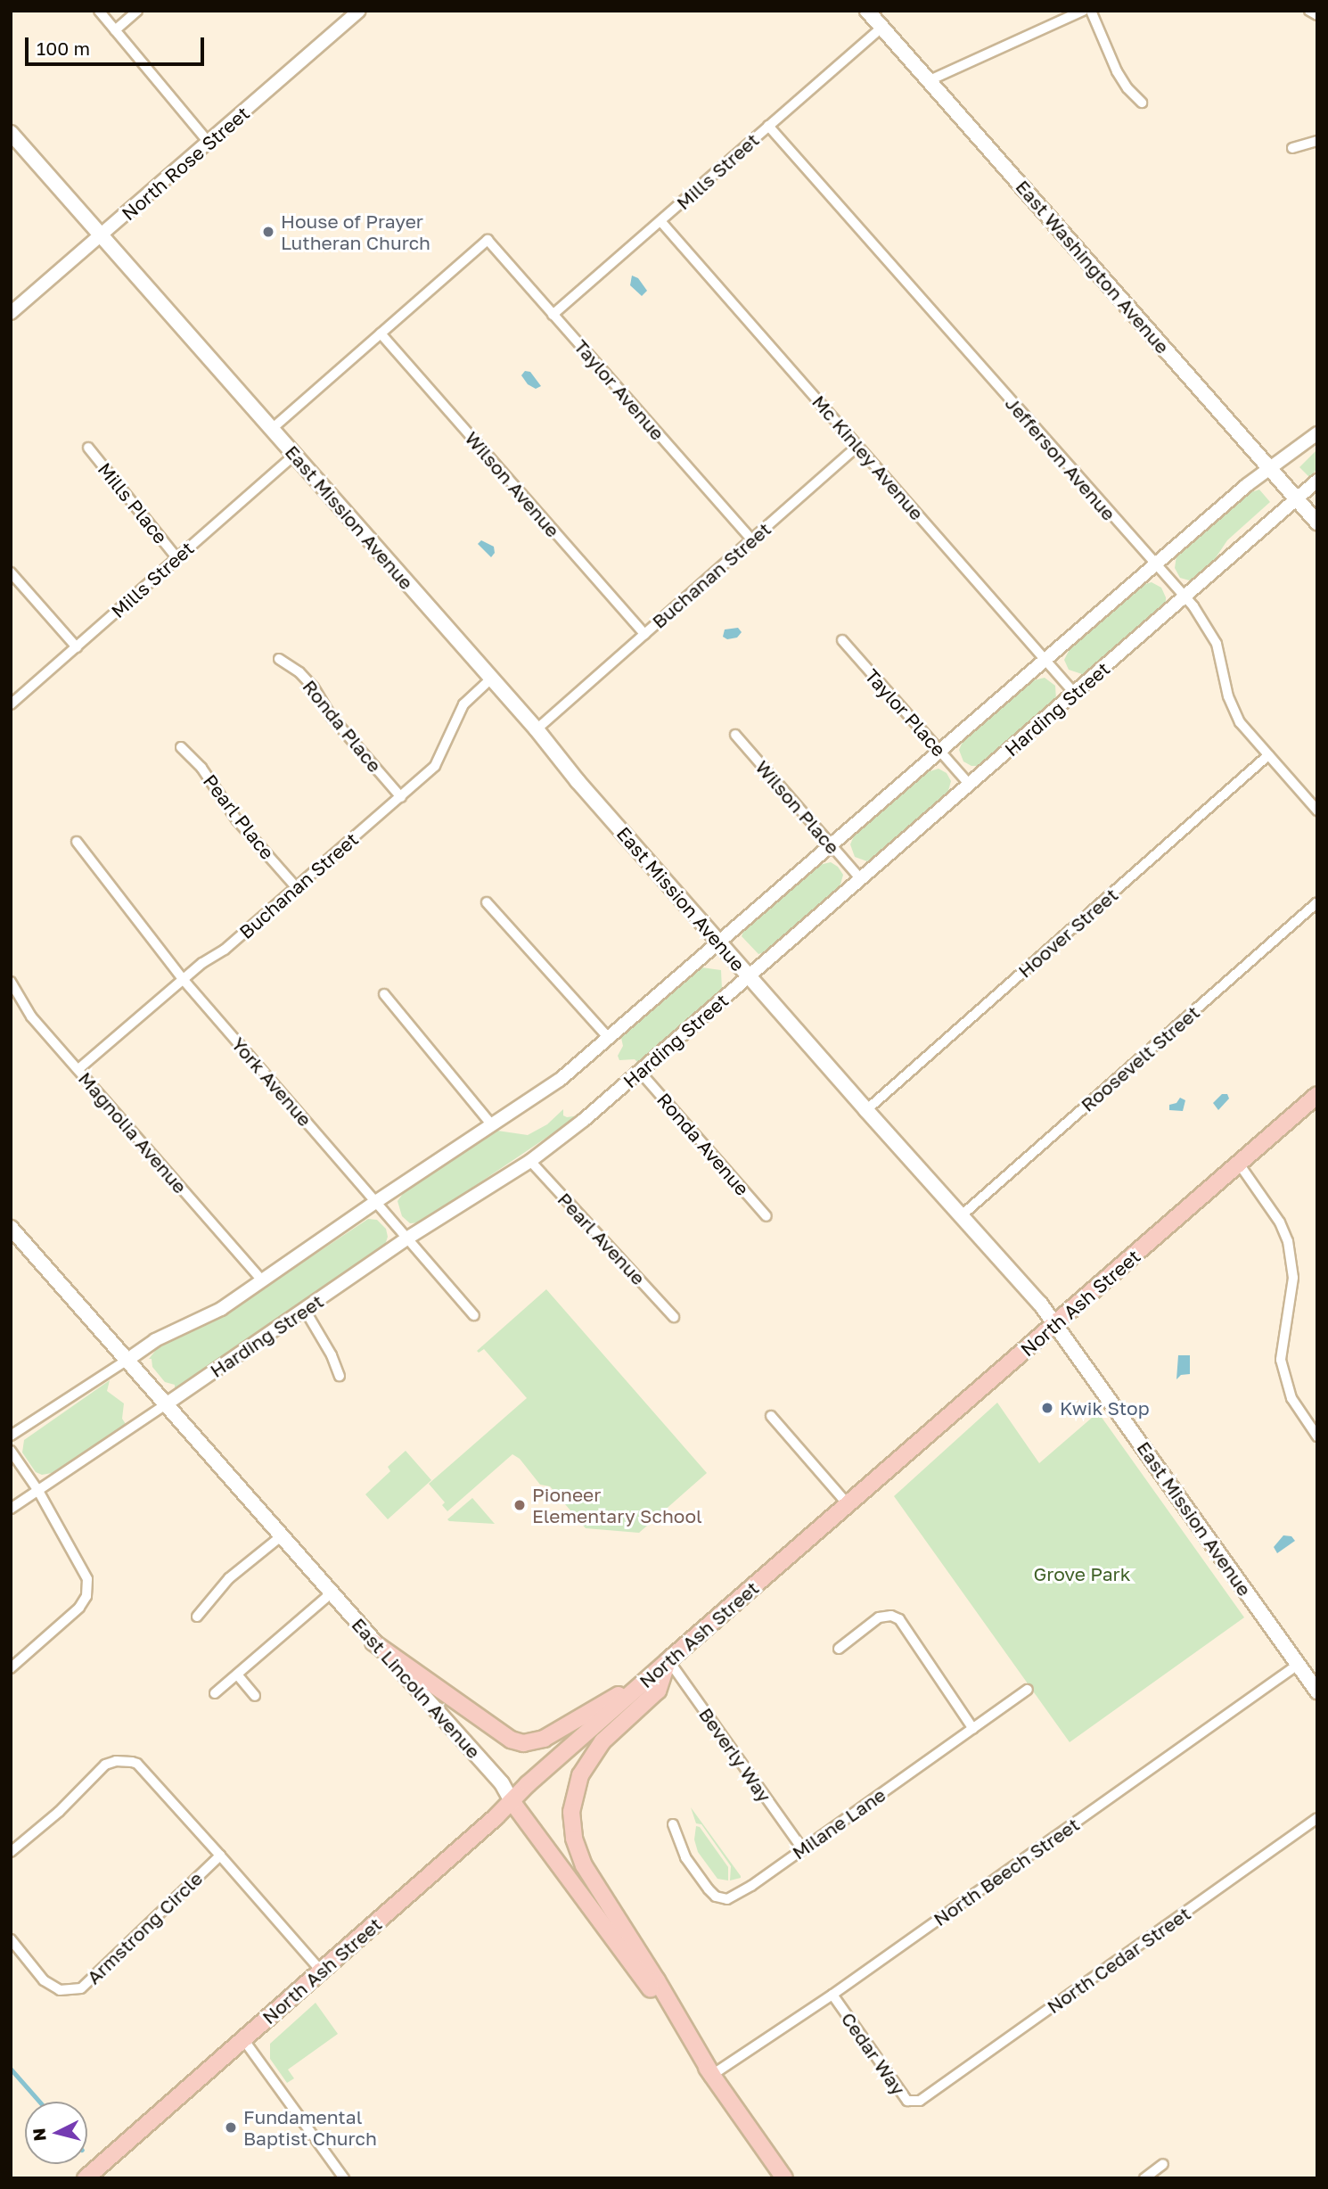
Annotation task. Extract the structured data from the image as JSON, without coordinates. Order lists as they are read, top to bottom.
{
  "streets": {
    "main road": [
      "East Washington Avenue",
      "East Mission Avenue",
      "North Ash Street",
      "East Lincoln Avenue"
    ],
    "street": [
      "North Rose Street",
      "Mills Street",
      "Taylor Avenue",
      "Mc Kinley Avenue",
      "Jefferson Avenue",
      "Wilson Avenue",
      "Mills Place",
      "Buchanan Street",
      "Harding Street",
      "Taylor Place",
      "Ronda Place",
      "Wilson Place",
      "Pearl Place",
      "Hoover Street",
      "Roosevelt Street",
      "York Avenue",
      "Magnolia Avenue",
      "Ronda Avenue",
      "Pearl Avenue",
      "Beverly Way",
      "Milane Lane",
      "North Beech Street",
      "Armstrong Circle",
      "North Cedar Street",
      "Cedar Way"
    ]
  },
  "crossings": [
    ["North Rose Street", "East Mission Avenue"],
    ["Mills Street", "East Washington Avenue"],
    ["Mills Street", "Taylor Avenue"],
    ["Mills Street", "Mc Kinley Avenue"],
    ["Mills Street", "Jefferson Avenue"],
    ["Mills Street", "Mills Place"],
    ["Mills Street", "East Mission Avenue"],
    ["East Washington Avenue", "Harding Street"],
    ["Taylor Avenue", "Wilson Avenue"],
    ["Taylor Avenue", "Buchanan Street"],
    ["Mc Kinley Avenue", "Buchanan Street"],
    ["Mc Kinley Avenue", "Harding Street"],
    ["Jefferson Avenue", "Harding Street"],
    ["Jefferson Avenue", "Hoover Street"],
    ["Wilson Avenue", "Buchanan Street"],
    ["East Mission Avenue", "Buchanan Street"],
    ["East Mission Avenue", "Harding Street"],
    ["East Mission Avenue", "Hoover Street"],
    ["East Mission Avenue", "Roosevelt Street"],
    ["East Mission Avenue", "North Ash Street"],
    ["East Mission Avenue", "North Beech Street"],
    ["Buchanan Street", "Ronda Place"],
    ["Buchanan Street", "Pearl Place"],
    ["Buchanan Street", "York Avenue"],
    ["Buchanan Street", "Magnolia Avenue"],
    ["Harding Street", "Taylor Place"],
    ["Harding Street", "Wilson Place"],
    ["Harding Street", "York Avenue"],
    ["Harding Street", "Ronda Avenue"],
    ["Harding Street", "Pearl Avenue"],
    ["Harding Street", "East Lincoln Avenue"],
    ["North Ash Street", "East Lincoln Avenue"],
    ["North Ash Street", "Beverly Way"],
    ["East Lincoln Avenue", "North Beech Street"],
    ["Beverly Way", "Milane Lane"],
    ["North Beech Street", "Cedar Way"],
    ["North Cedar Street", "Cedar Way"]
  ],
  "parks": ["Grove Park"],
  "places": [
    "House of Prayer Lutheran Church",
    "Kwik Stop",
    "Pioneer Elementary School",
    "Fundamental Baptist Church"
  ],
  "scale_bar": "100 m",
  "north": "left"
}
